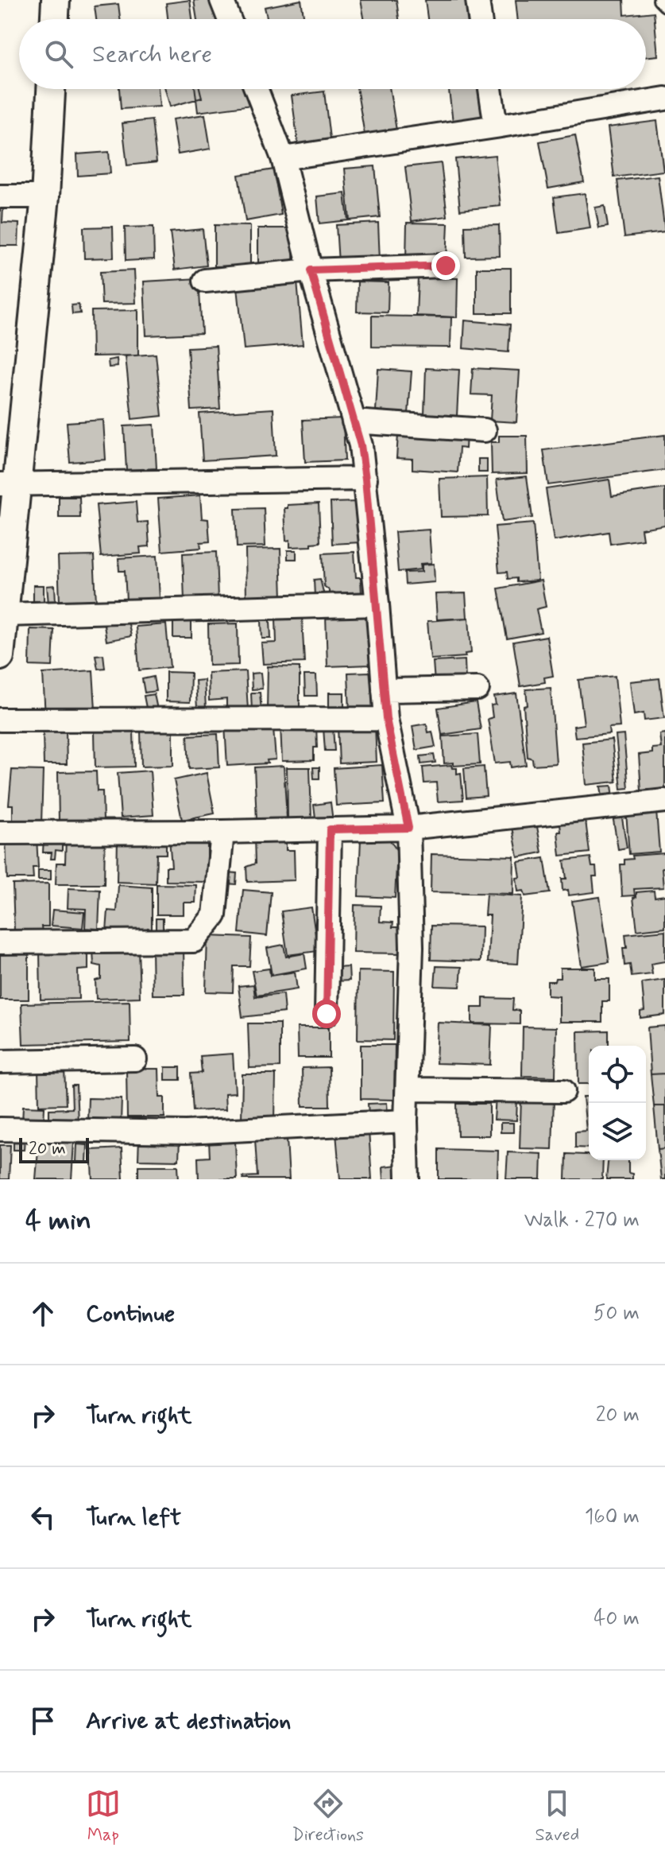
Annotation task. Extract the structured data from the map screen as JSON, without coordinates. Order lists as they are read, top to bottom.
{
  "scale_bar": "20 m",
  "page": {
    "search": "Search here",
    "scale": "20 m",
    "heading": ["4 min", "Walk · 270 m"],
    "list": [
      ["Continue", "50 m"],
      ["Turn right", "20 m"],
      ["Turn left", "160 m"],
      ["Turn right", "40 m"],
      "Arrive at destination"
    ],
    "nav": ["Map", "Directions", "Saved"]
  }
}
